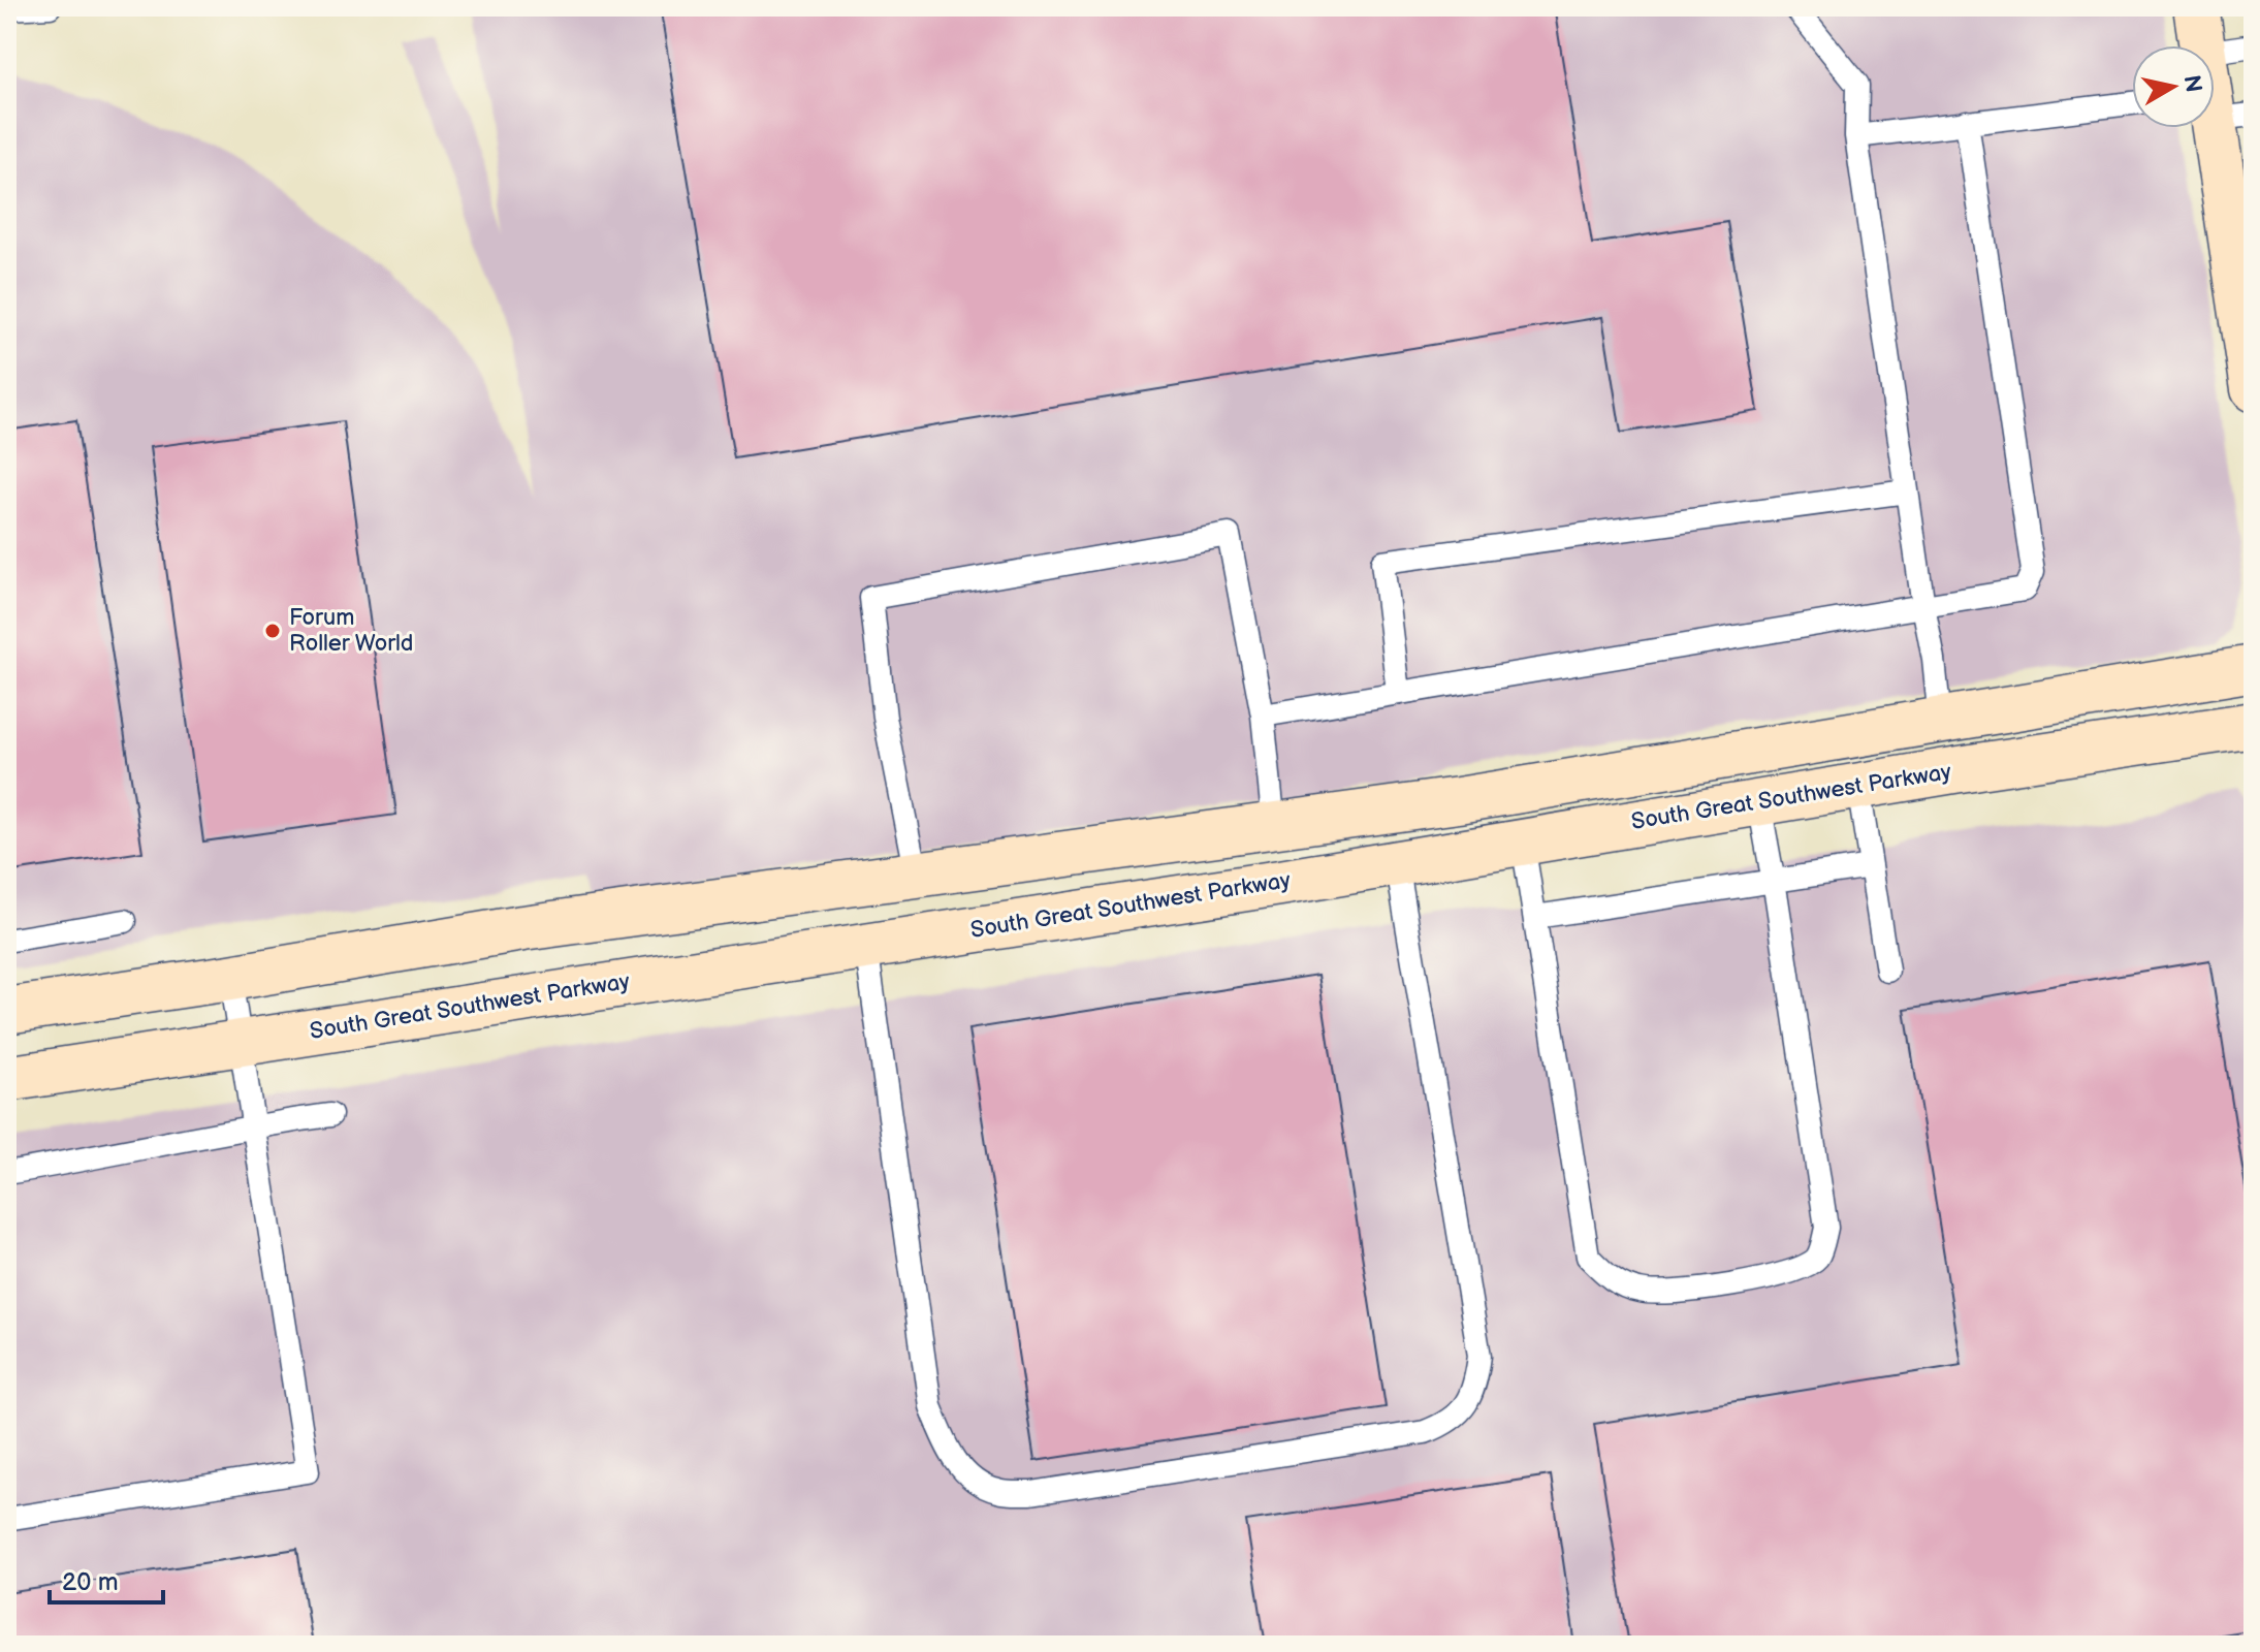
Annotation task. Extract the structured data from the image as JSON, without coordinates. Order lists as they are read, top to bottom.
{
  "streets": {
    "main road": ["South Great Southwest Parkway"]
  },
  "places": ["Forum Roller World"],
  "scale_bar": "20 m",
  "north": "right"
}
